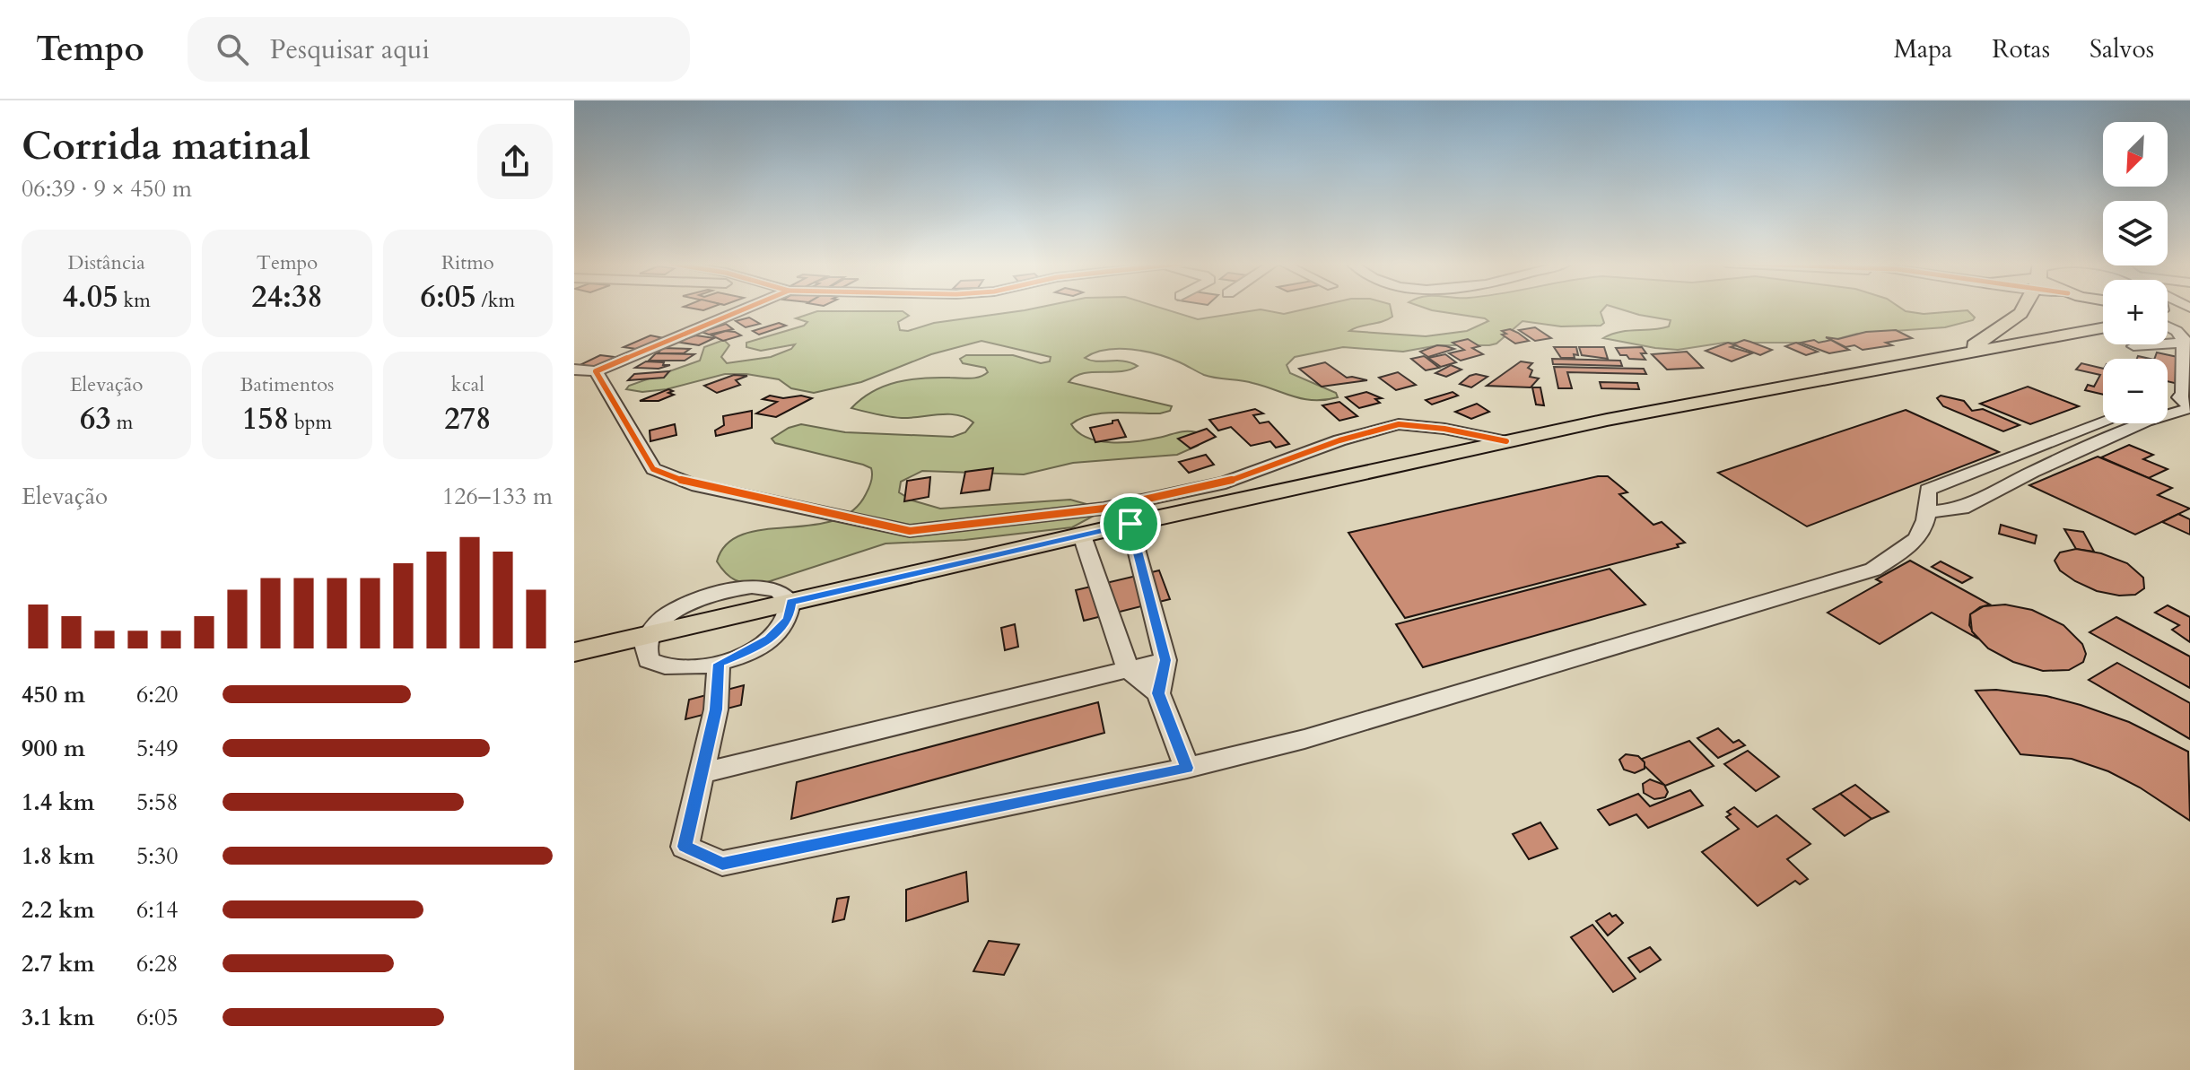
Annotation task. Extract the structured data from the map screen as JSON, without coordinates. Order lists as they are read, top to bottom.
{
  "north": "bottom left",
  "page": {
    "header": "Tempo",
    "search": "Pesquisar aqui",
    "nav": ["Mapa", "Rotas", "Salvos"],
    "heading": ["Corrida matinal", "06:39 · 9 × 450 m"],
    "map_buttons": ["+", "−"],
    "stats": [
      ["Distância", "4.05 km"],
      ["Tempo", "24:38"],
      ["Ritmo", "6:05 /km"],
      ["Elevação", "63 m"],
      ["Batimentos", "158 bpm"],
      ["kcal", "278"]
    ],
    "chart": ["Elevação", "126–133 m"],
    "list": [
      {
        "name": "450 m",
        "note": "6:20"
      },
      {
        "name": "900 m",
        "note": "5:49"
      },
      {
        "name": "1.4 km",
        "note": "5:58"
      },
      {
        "name": "1.8 km",
        "note": "5:30"
      },
      {
        "name": "2.2 km",
        "note": "6:14"
      },
      {
        "name": "2.7 km",
        "note": "6:28"
      },
      {
        "name": "3.1 km",
        "note": "6:05"
      }
    ]
  }
}
